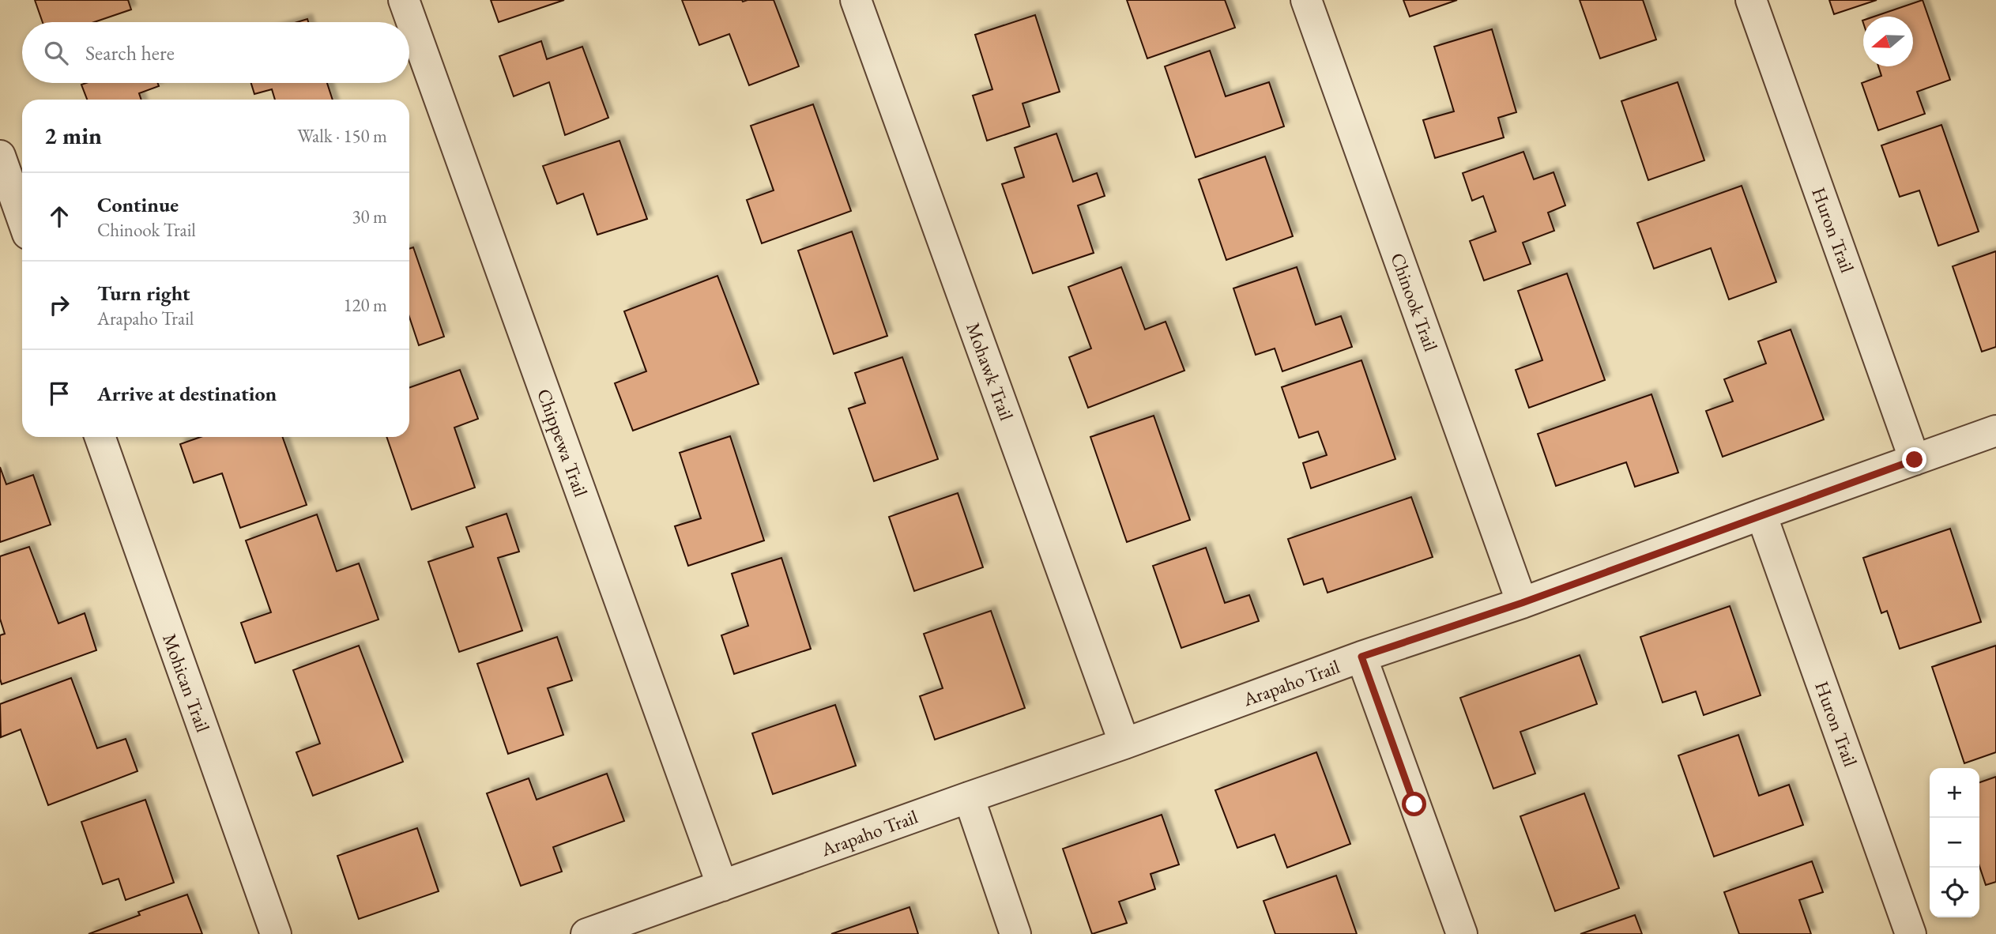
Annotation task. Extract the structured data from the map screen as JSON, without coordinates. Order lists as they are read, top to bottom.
{
  "streets": {
    "street": [
      "Huron Trail",
      "Chinook Trail",
      "Mohawk Trail",
      "Chippewa Trail",
      "Mohican Trail",
      "Arapaho Trail"
    ]
  },
  "crossings": [
    ["Huron Trail", "Arapaho Trail"],
    ["Chinook Trail", "Arapaho Trail"],
    ["Mohawk Trail", "Arapaho Trail"],
    ["Chippewa Trail", "Arapaho Trail"]
  ],
  "north": "left",
  "page": {
    "search": "Search here",
    "heading": ["2 min", "Walk · 150 m"],
    "list": [
      ["Continue", "Chinook Trail", "30 m"],
      ["Turn right", "Arapaho Trail", "120 m"],
      "Arrive at destination"
    ],
    "map_buttons": ["+", "−"]
  }
}
